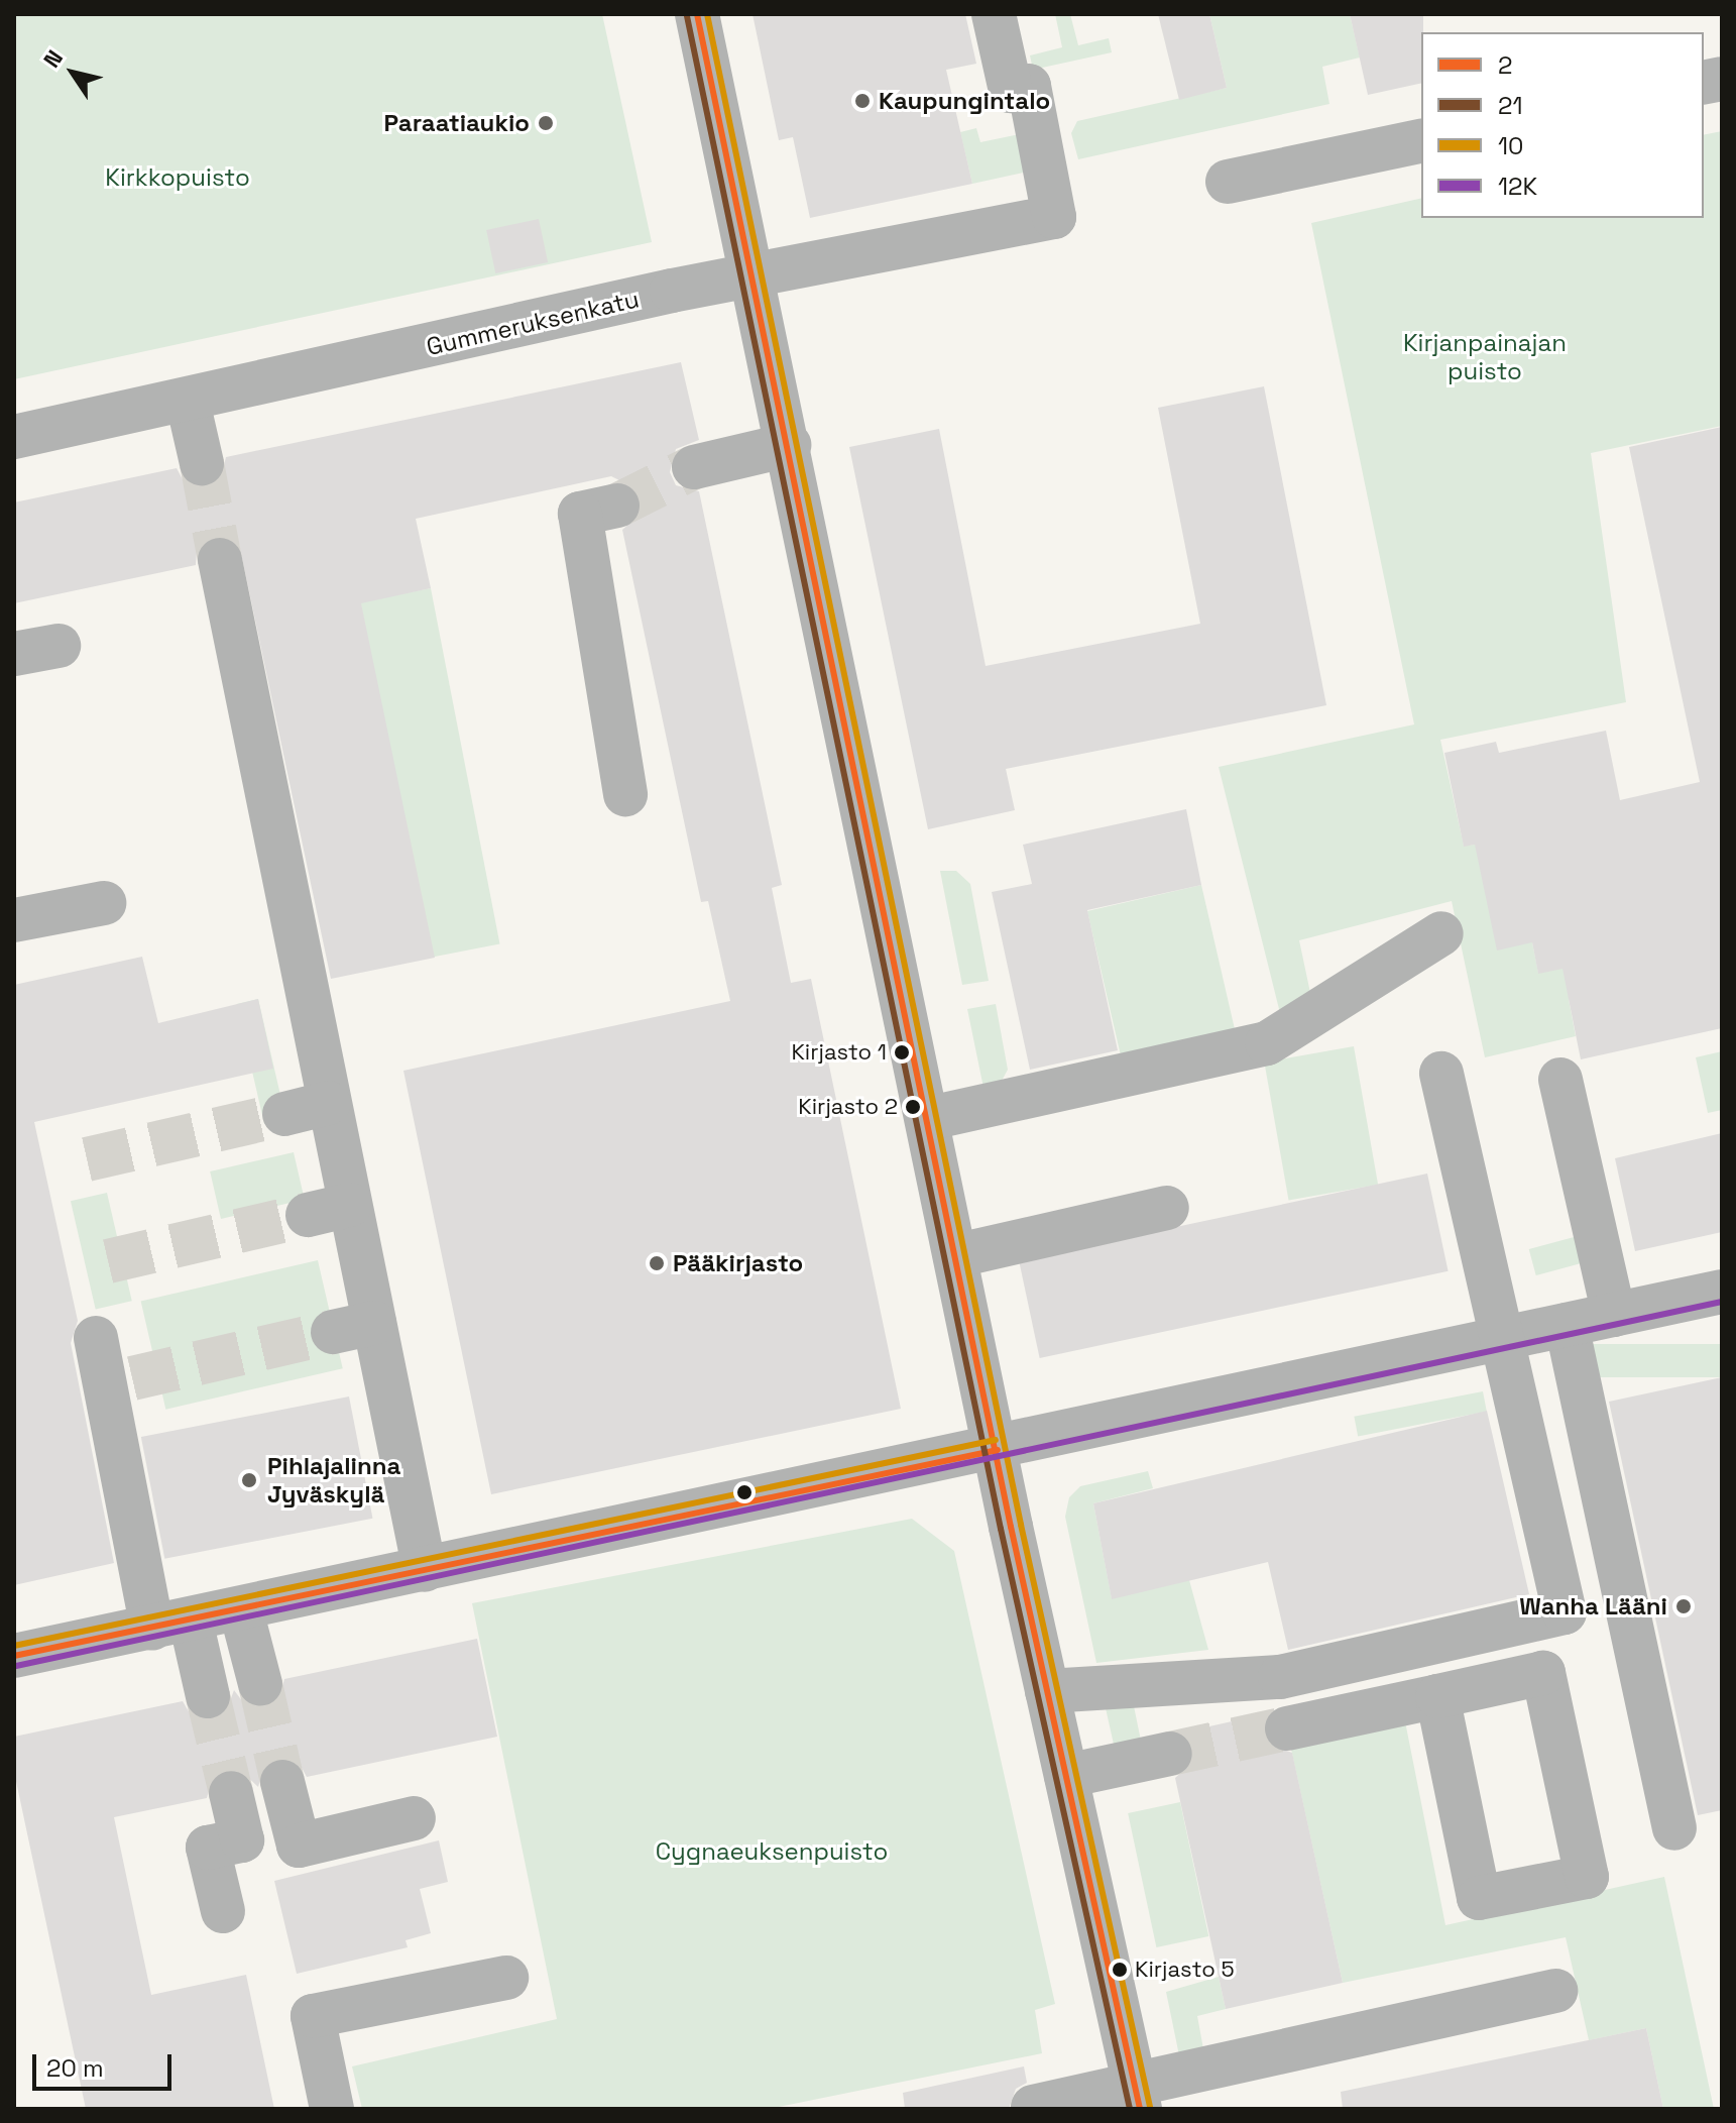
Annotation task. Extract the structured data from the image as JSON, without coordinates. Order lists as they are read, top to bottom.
{
  "streets": {
    "street": ["Gummeruksenkatu"]
  },
  "parks": ["Kirkkopuisto", "Kirjanpainajan puisto", "Cygnaeuksenpuisto"],
  "places": [
    "Kaupungintalo",
    "Paraatiaukio",
    "Kirjasto 1",
    "Kirjasto 2",
    "Pääkirjasto",
    "Pihlajalinna Jyväskylä",
    "Wanha Lääni",
    "Kirjasto 5"
  ],
  "lines": [
    "transit line 2",
    "transit line 10",
    "transit line 21",
    "transit line 12K"
  ],
  "legend": [
    "2",
    "21",
    "10",
    "12K"
  ],
  "scale_bar": "20 m",
  "north": "top left"
}
